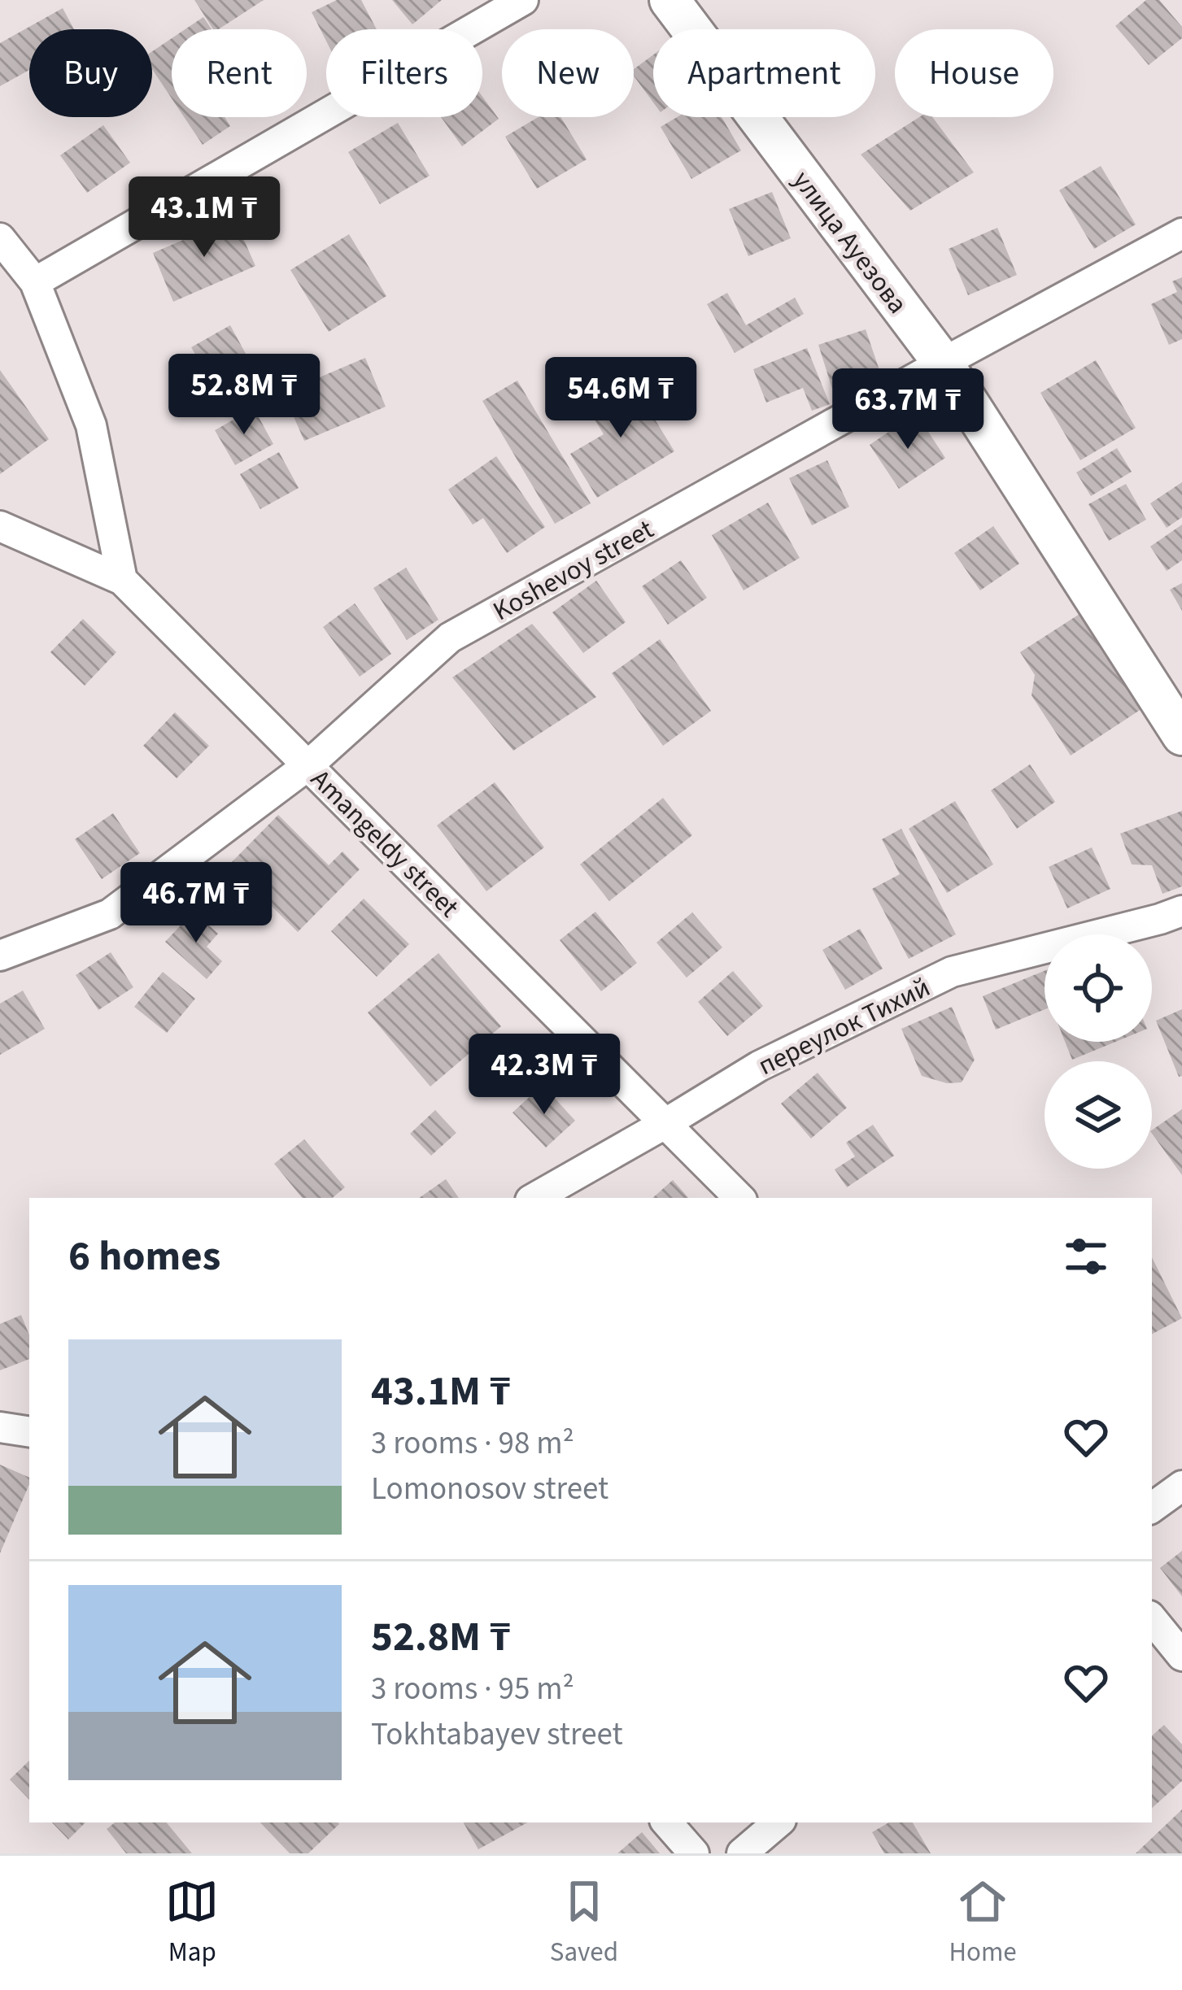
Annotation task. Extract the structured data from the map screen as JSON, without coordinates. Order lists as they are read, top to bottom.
{
  "streets": {
    "street": [
      "улица Ауезова",
      "Koshevoy street",
      "Amangeldy street",
      "переулок Тихий"
    ]
  },
  "crossings": [
    ["улица Ауезова", "Koshevoy street"],
    ["Koshevoy street", "Amangeldy street"],
    ["Amangeldy street", "переулок Тихий"]
  ],
  "page": {
    "chip": [
      "Buy",
      "Rent",
      "Filters",
      "New",
      "Apartment",
      "House"
    ],
    "price": [
      "43.1M ₸",
      "52.8M ₸",
      "54.6M ₸",
      "63.7M ₸",
      "46.7M ₸",
      "42.3M ₸"
    ],
    "heading": "6 homes",
    "list": [
      {
        "name": "43.1M ₸",
        "note": "3 rooms · 98 m² · Lomonosov street"
      },
      {
        "name": "52.8M ₸",
        "note": "3 rooms · 95 m² · Tokhtabayev street"
      }
    ],
    "tabs": ["Map", "Saved", "Home"]
  }
}
